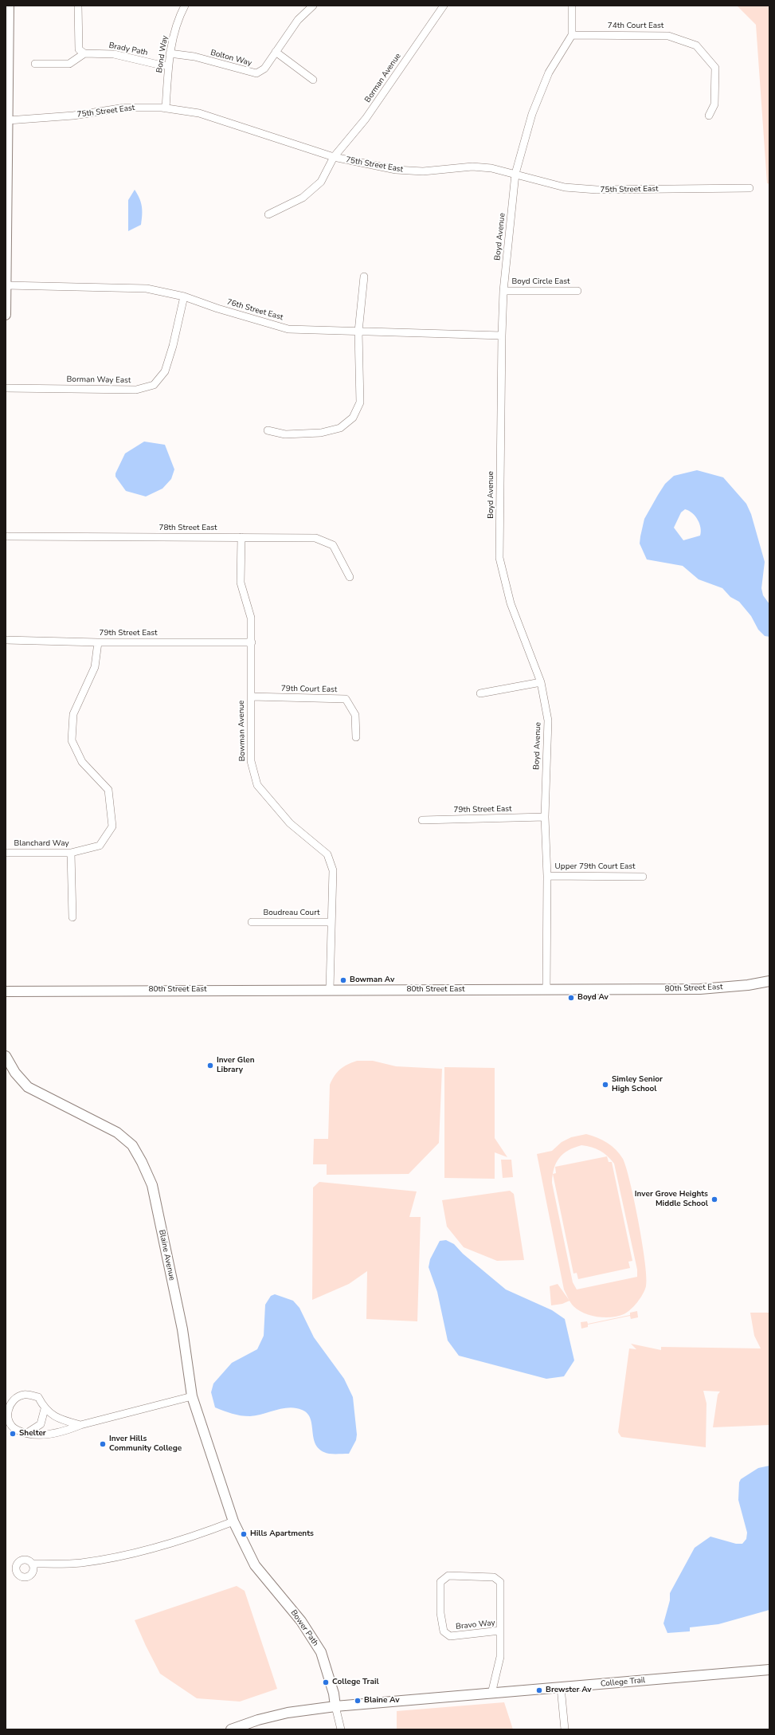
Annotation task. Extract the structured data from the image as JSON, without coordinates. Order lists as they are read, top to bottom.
{
  "streets": {
    "street": [
      "74th Court East",
      "Brady Path",
      "Bond Way",
      "Bolton Way",
      "Borman Avenue",
      "75th Street East",
      "Boyd Avenue",
      "Boyd Circle East",
      "76th Street East",
      "Borman Way East",
      "78th Street East",
      "79th Street East",
      "79th Court East",
      "Bowman Avenue",
      "Blanchard Way",
      "Upper 79th Court East",
      "Boudreau Court",
      "80th Street East",
      "Blaine Avenue",
      "Bravo Way",
      "Bower Path",
      "College Trail"
    ]
  },
  "crossings": [
    ["74th Court East", "Boyd Avenue"],
    ["Brady Path", "Bond Way"],
    ["Bond Way", "Bolton Way"],
    ["Bond Way", "75th Street East"],
    ["Borman Avenue", "75th Street East"],
    ["75th Street East", "Boyd Avenue"],
    ["Boyd Avenue", "Boyd Circle East"],
    ["Boyd Avenue", "76th Street East"],
    ["Boyd Avenue", "79th Street East"],
    ["Boyd Avenue", "Upper 79th Court East"],
    ["Boyd Avenue", "80th Street East"],
    ["76th Street East", "Borman Way East"],
    ["78th Street East", "Bowman Avenue"],
    ["79th Street East", "Bowman Avenue"],
    ["79th Street East", "Blanchard Way"],
    ["79th Court East", "Bowman Avenue"],
    ["Bowman Avenue", "Boudreau Court"],
    ["Bowman Avenue", "80th Street East"],
    ["Blaine Avenue", "Bower Path"],
    ["Bravo Way", "College Trail"],
    ["Bower Path", "College Trail"]
  ],
  "places": [
    "Bowman Av",
    "Boyd Av",
    "Inver Glen Library",
    "Simley Senior High School",
    "Inver Grove Heights Middle School",
    "Shelter",
    "Inver Hills Community College",
    "Hills Apartments",
    "College Trail",
    "Brewster Av",
    "Blaine Av"
  ]
}
